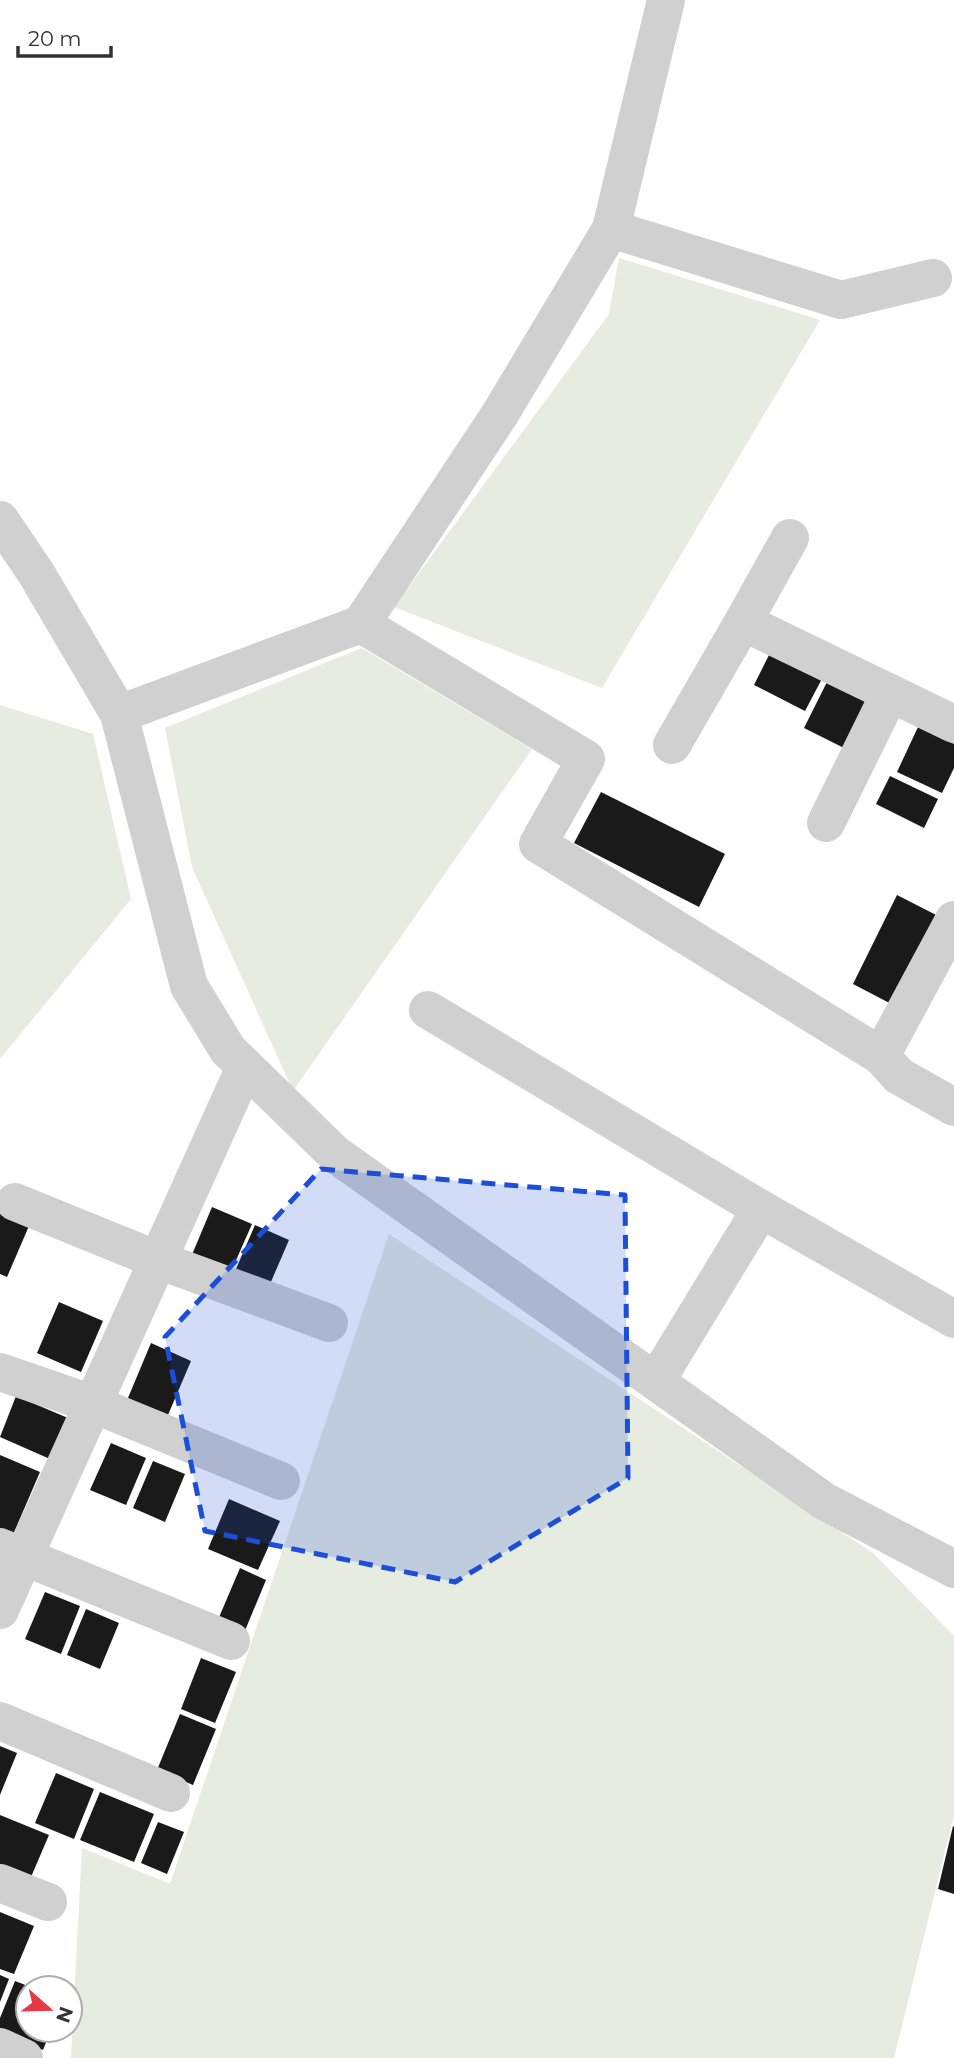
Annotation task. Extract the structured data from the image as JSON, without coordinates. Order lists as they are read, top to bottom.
{
  "scale_bar": "20 m",
  "north": "right"
}
